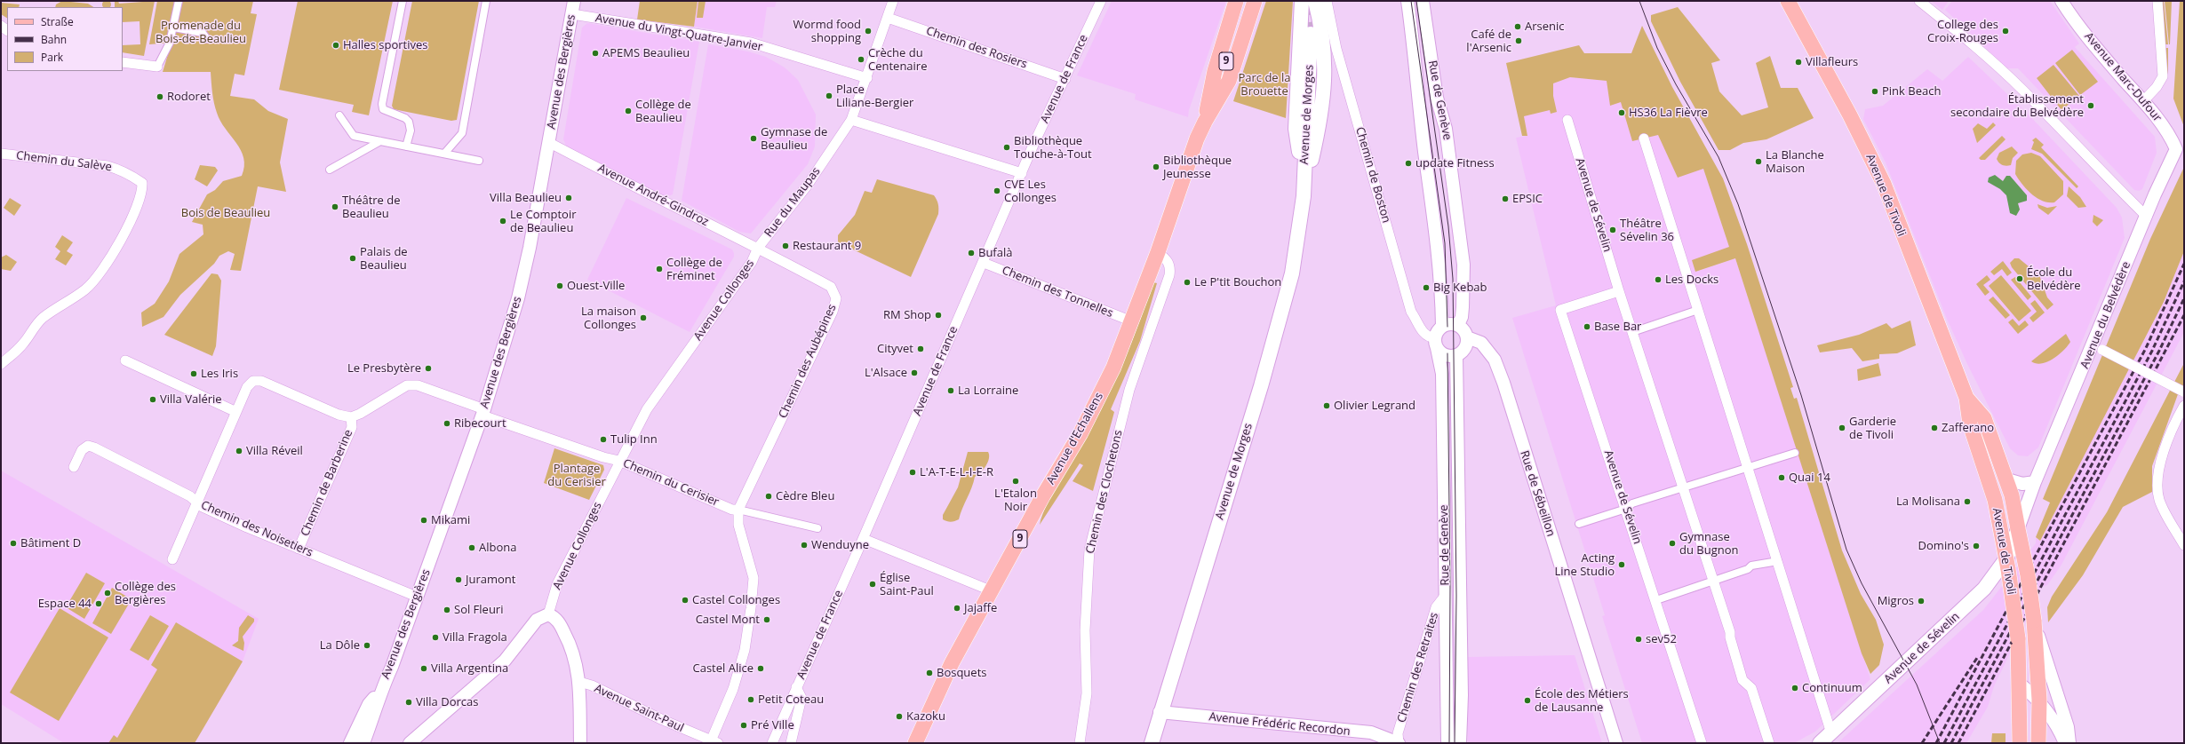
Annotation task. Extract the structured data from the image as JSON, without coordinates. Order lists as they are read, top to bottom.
{
  "streets": {
    "main road": [
      "9",
      "Avenue de Morges",
      "Avenue de Tivoli",
      "Avenue de Sévelin",
      "Avenue du Belvédère",
      "Avenue d'Echallens"
    ],
    "street": [
      "Avenue du Vingt-Quatre-Janvier",
      "Chemin des Rosiers",
      "Avenue des Bergières",
      "Avenue Marc-Dufour",
      "Avenue de France",
      "Rue de Genève",
      "Chemin du Salève",
      "Chemin de Boston",
      "Avenue André-Gindroz",
      "Rue du Maupas",
      "Chemin des Tonnelles",
      "Avenue Collonges",
      "Chemin des Aubépines",
      "Chemin de Barberine",
      "Chemin du Cerisier",
      "Chemin des Clochetons",
      "Rue de Sébeillon",
      "Chemin des Noisetiers",
      "Chemin des Retraites",
      "Avenue Saint-Paul",
      "Avenue Frédéric Recordon"
    ]
  },
  "crossings": [
    ["Avenue du Vingt-Quatre-Janvier", "Avenue des Bergières"],
    ["Avenue du Vingt-Quatre-Janvier", "Rue du Maupas"],
    ["Chemin des Rosiers", "Avenue de France"],
    ["Chemin des Rosiers", "Rue du Maupas"],
    ["9", "Avenue d'Echallens"],
    ["Avenue des Bergières", "Avenue André-Gindroz"],
    ["Avenue des Bergières", "Chemin du Cerisier"],
    ["Avenue des Bergières", "Chemin des Noisetiers"],
    ["Avenue Marc-Dufour", "Avenue du Belvédère"],
    ["Avenue de France", "Chemin des Tonnelles"],
    ["Rue de Genève", "Chemin de Boston"],
    ["Rue de Genève", "Rue de Sébeillon"],
    ["Rue de Genève", "Chemin des Retraites"],
    ["Avenue de Morges", "Avenue Frédéric Recordon"],
    ["Chemin de Boston", "Rue de Sébeillon"],
    ["Avenue André-Gindroz", "Rue du Maupas"],
    ["Avenue André-Gindroz", "Avenue Collonges"],
    ["Avenue André-Gindroz", "Chemin des Aubépines"],
    ["Avenue de Tivoli", "Avenue de Sévelin"],
    ["Avenue de Tivoli", "Avenue du Belvédère"],
    ["Rue du Maupas", "Avenue Collonges"],
    ["Rue du Maupas", "Chemin des Aubépines"],
    ["Avenue de Sévelin", "Avenue du Belvédère"],
    ["Chemin des Tonnelles", "Avenue d'Echallens"],
    ["Avenue Collonges", "Chemin des Aubépines"],
    ["Avenue Collonges", "Chemin du Cerisier"],
    ["Chemin des Aubépines", "Chemin du Cerisier"],
    ["Chemin des Aubépines", "Avenue Saint-Paul"],
    ["Avenue d'Echallens", "Chemin des Clochetons"],
    ["Chemin de Barberine", "Chemin du Cerisier"],
    ["Chemin de Barberine", "Chemin des Noisetiers"],
    ["Chemin des Retraites", "Avenue Frédéric Recordon"]
  ],
  "parks": [
    "Promenade du Bois-de-Beaulieu",
    "Parc de la Brouette",
    "Bois de Beaulieu",
    "Plantage du Cerisier"
  ],
  "places": [
    "Arsenic",
    "Wormd food shopping",
    "College des Croix-Rouges",
    "Café de l'Arsenic",
    "Halles sportives",
    "APEMS Beaulieu",
    "Crèche du Centenaire",
    "Villafleurs",
    "Pink Beach",
    "Place Liliane-Bergier",
    "Rodoret",
    "Établissement secondaire du Belvédère",
    "Collège de Beaulieu",
    "HS36 La Fièvre",
    "Gymnase de Beaulieu",
    "Bibliothèque Touche-à-Tout",
    "La Blanche Maison",
    "update Fitness",
    "Bibliothèque Jeunesse",
    "CVE Les Collonges",
    "Villa Beaulieu",
    "EPSIC",
    "Théâtre de Beaulieu",
    "Le Comptoir de Beaulieu",
    "Théâtre Sévelin 36",
    "Restaurant 9",
    "Bufalà",
    "Palais de Beaulieu",
    "Collège de Fréminet",
    "École du Belvédère",
    "Les Docks",
    "Le P'tit Bouchon",
    "Ouest-Ville",
    "Big Kebab",
    "RM Shop",
    "La maison Collonges",
    "Base Bar",
    "Cityvet",
    "Le Presbytère",
    "L'Alsace",
    "Les Iris",
    "La Lorraine",
    "Villa Valérie",
    "Olivier Legrand",
    "Ribecourt",
    "Garderie de Tivoli",
    "Zafferano",
    "Tulip Inn",
    "Villa Réveil",
    "L'A-T-E-L-I-E-R",
    "Quai 14",
    "L'Etalon Noir",
    "Cèdre Bleu",
    "La Molisana",
    "Mikami",
    "Bâtiment D",
    "Gymnase du Bugnon",
    "Wenduyne",
    "Domino's",
    "Albona",
    "Acting Line Studio",
    "Juramont",
    "Église Saint-Paul",
    "Collège des Bergières",
    "Castel Collonges",
    "Migros",
    "Espace 44",
    "Jajaffe",
    "Sol Fleuri",
    "Castel Mont",
    "Villa Fragola",
    "sev52",
    "La Dôle",
    "Villa Argentina",
    "Castel Alice",
    "Bosquets",
    "Continuum",
    "Petit Coteau",
    "École des Métiers de Lausanne",
    "Villa Dorcas",
    "Kazoku",
    "Pré Ville"
  ],
  "legend": ["Straße", "Bahn", "Park"]
}
